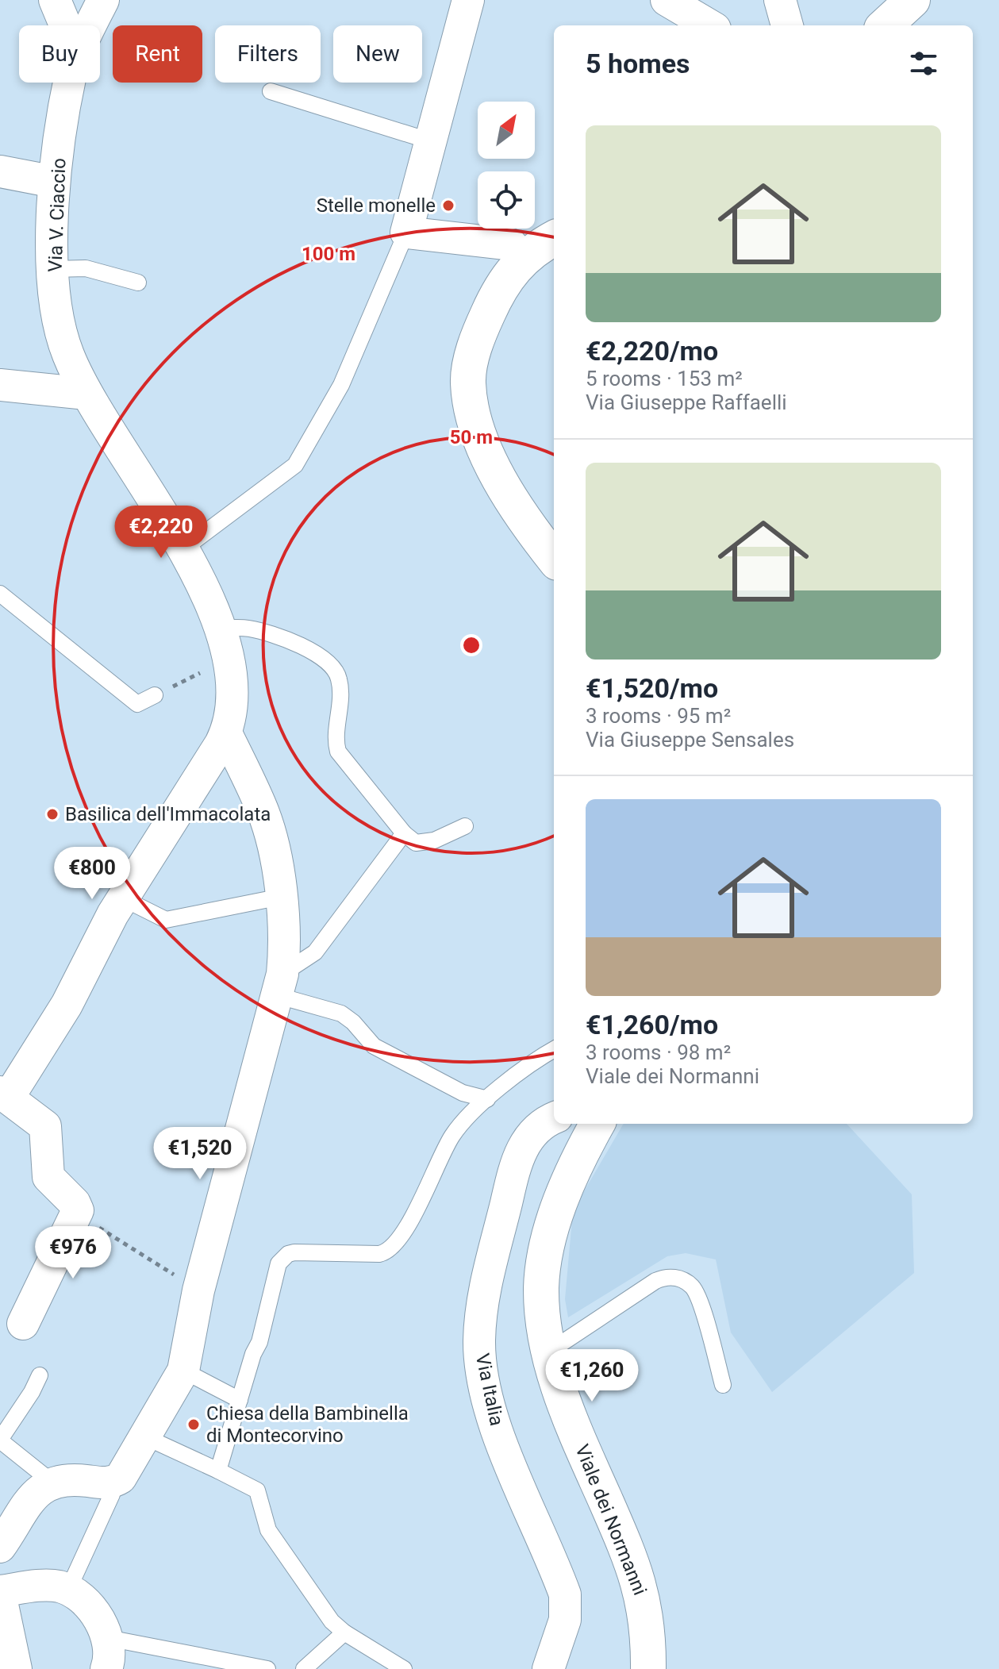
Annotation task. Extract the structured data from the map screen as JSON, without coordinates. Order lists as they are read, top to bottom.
{
  "streets": {
    "street": ["Via V. Ciaccio", "Via Italia", "Viale dei Normanni"]
  },
  "places": ["Stelle monelle", "Basilica dell'Immacolata", "Chiesa della Bambinella di Montecorvino"],
  "north": "top right",
  "page": {
    "chip": [
      "Buy",
      "Rent",
      "Filters",
      "New"
    ],
    "heading": "5 homes",
    "list": [
      {
        "name": "€2,220/mo",
        "note": "5 rooms · 153 m² · Via Giuseppe Raffaelli"
      },
      {
        "name": "€1,520/mo",
        "note": "3 rooms · 95 m² · Via Giuseppe Sensales"
      },
      {
        "name": "€1,260/mo",
        "note": "3 rooms · 98 m² · Viale dei Normanni"
      }
    ],
    "price": [
      "€2,220",
      "€800",
      "€1,520",
      "€976",
      "€1,260"
    ]
  },
  "rings": ["100 m", "50 m"]
}
